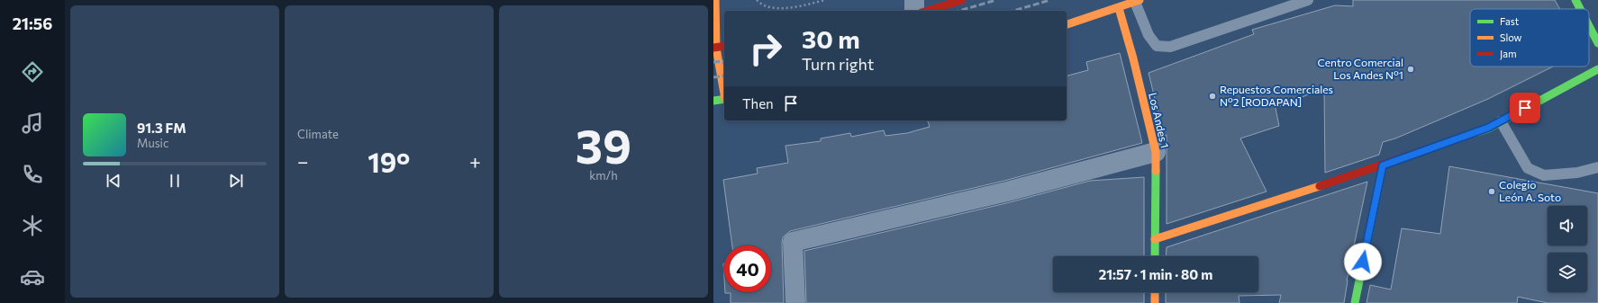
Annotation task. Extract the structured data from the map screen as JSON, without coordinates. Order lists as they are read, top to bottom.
{
  "streets": {
    "street": ["Los Andes 1"]
  },
  "places": ["Centro Comercial Los Andes N°1", "Repuestos Comerciales N°2 [RODAPAN]", "Colegio León A. Soto"],
  "legend": ["Fast", "Slow", "Jam"],
  "page": {
    "tabs": "21:56",
    "tile": [
      "Climate",
      ["39", "km/h"]
    ],
    "turn": ["30 m", "Turn right"],
    "then": "Then",
    "song": ["91.3 FM", "Music"],
    "heat": ["−", "19°", "+"],
    "limit": "40",
    "trip": "21:57 · 1 min · 80 m"
  }
}
